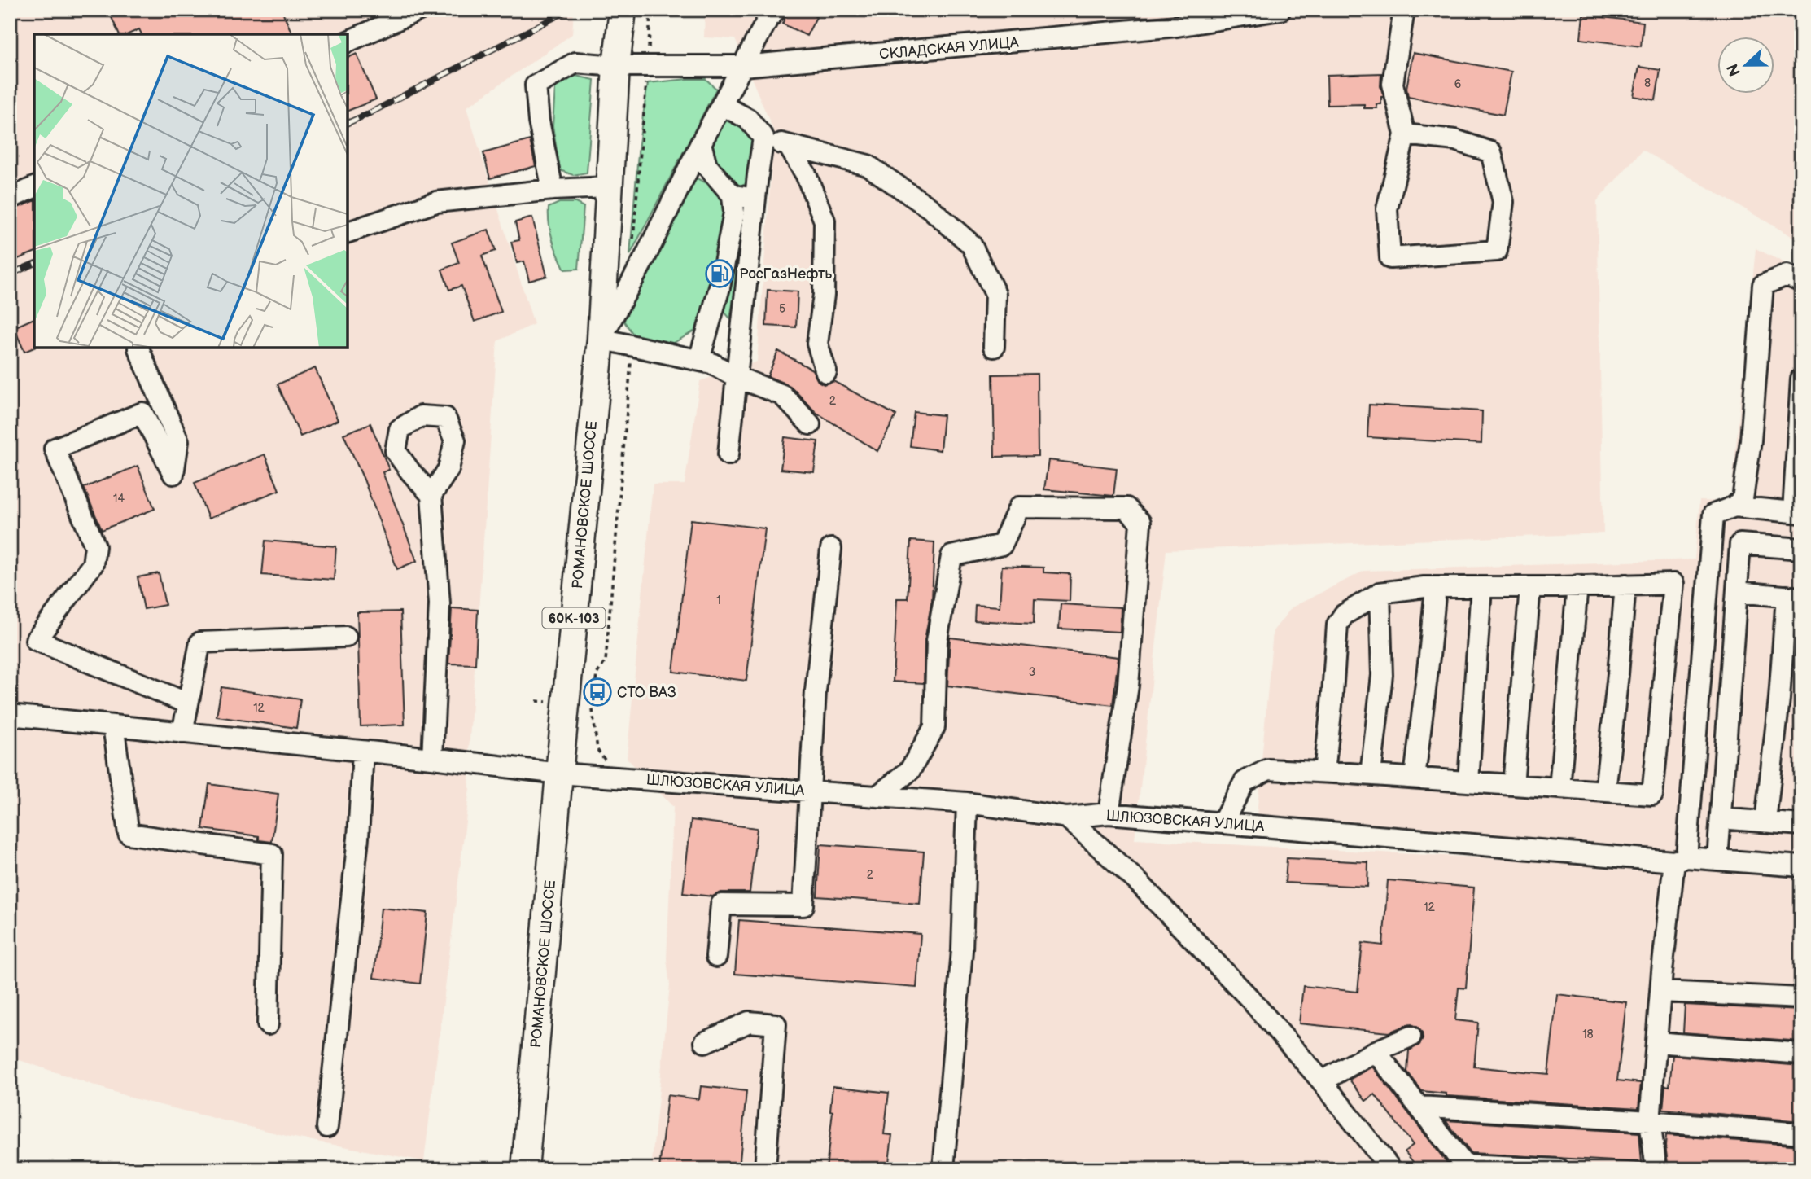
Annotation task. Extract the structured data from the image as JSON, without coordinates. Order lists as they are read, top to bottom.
{
  "streets": {
    "main road": ["РОМАНОВСКОЕ ШОССЕ", "60К-103"],
    "street": ["СКЛАДСКАЯ УЛИЦА", "ШЛЮЗОВСКАЯ УЛИЦА"]
  },
  "crossings": [
    ["СКЛАДСКАЯ УЛИЦА", "РОМАНОВСКОЕ ШОССЕ"],
    ["РОМАНОВСКОЕ ШОССЕ", "ШЛЮЗОВСКАЯ УЛИЦА"]
  ],
  "places": {
    "fuel station": ["РосГазНефть"],
    "bus stop": ["СТО ВАЗ"]
  },
  "house_numbers": [
    "8",
    "6",
    "5",
    "2",
    "14",
    "1",
    "3",
    "12",
    "2",
    "12",
    "18"
  ],
  "north": "left"
}
